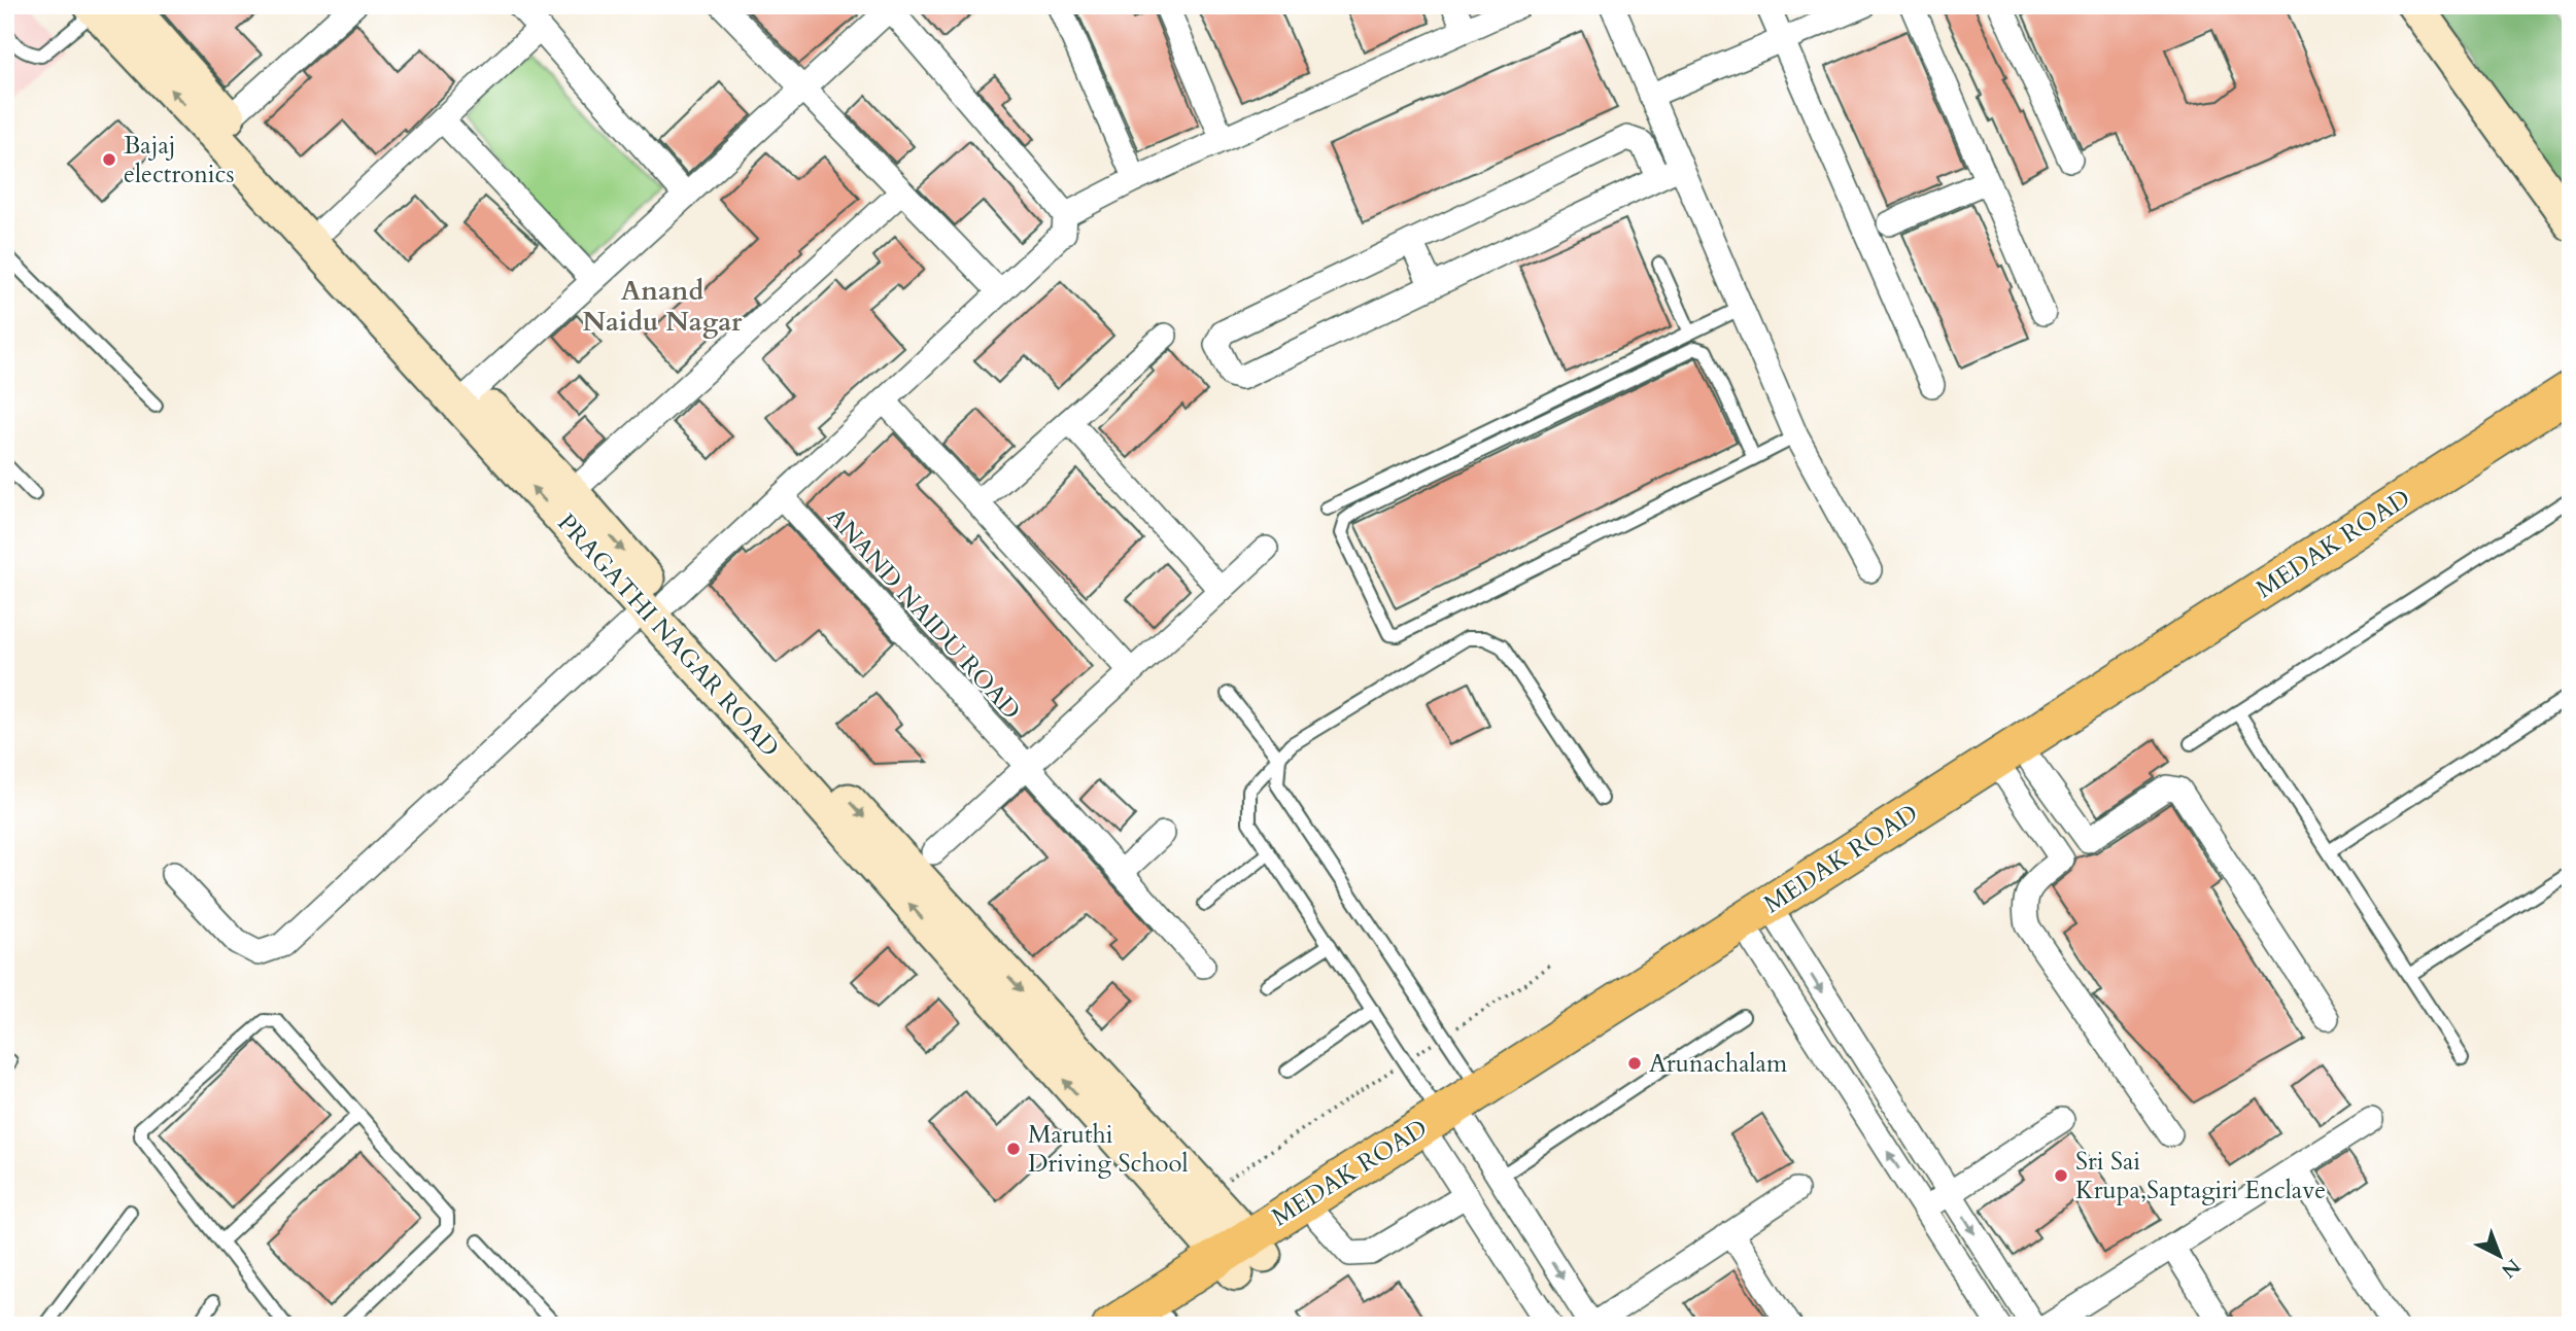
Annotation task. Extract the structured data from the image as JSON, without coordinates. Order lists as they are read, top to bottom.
{
  "streets": {
    "main road": ["MEDAK ROAD", "PRAGATHI NAGAR ROAD"],
    "street": ["ANAND NAIDU ROAD"]
  },
  "crossings": [
    ["MEDAK ROAD", "PRAGATHI NAGAR ROAD"]
  ],
  "districts": ["Anand Naidu Nagar"],
  "places": [
    "Bajaj electronics",
    "Arunachalam",
    "Maruthi Driving School",
    "Sri Sai Krupa,Saptagiri Enclave"
  ],
  "north": "bottom right"
}
